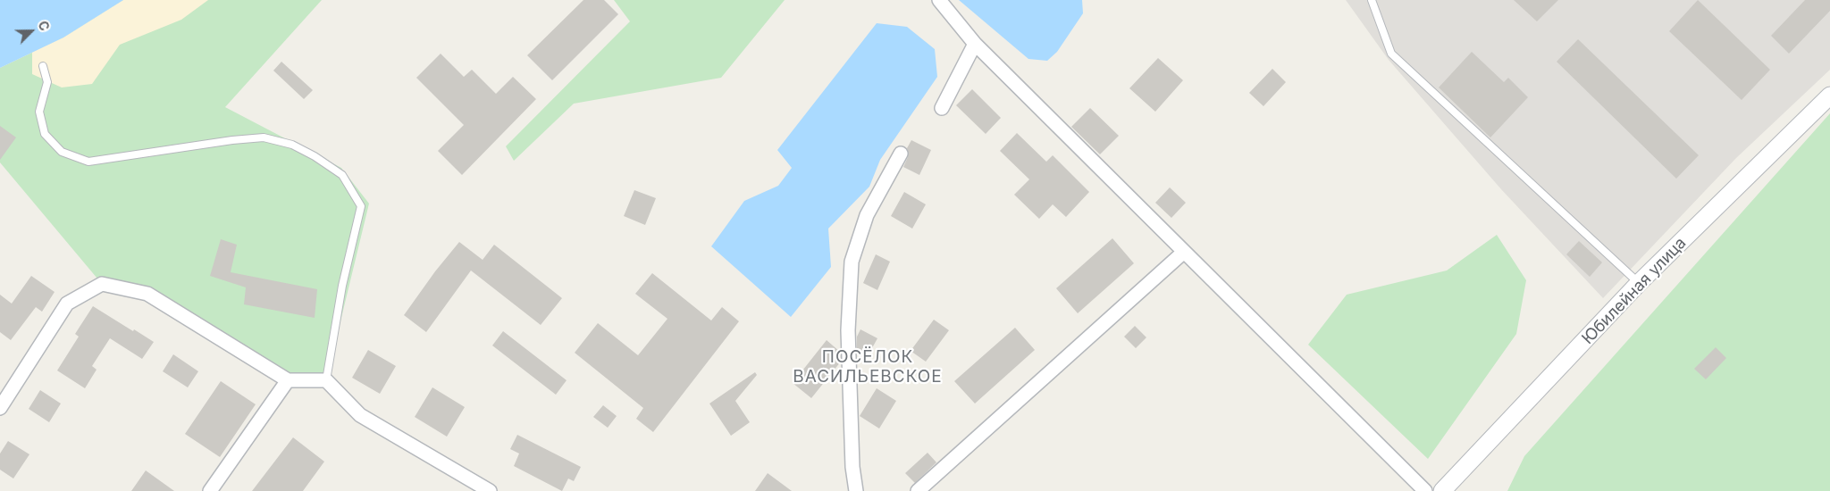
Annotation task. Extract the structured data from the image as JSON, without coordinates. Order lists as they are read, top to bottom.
{
  "streets": {
    "street": ["Юбилейная улица"]
  },
  "districts": ["ПОСЁЛОК ВАСИЛЬЕВСКОЕ"],
  "north": "top right"
}
